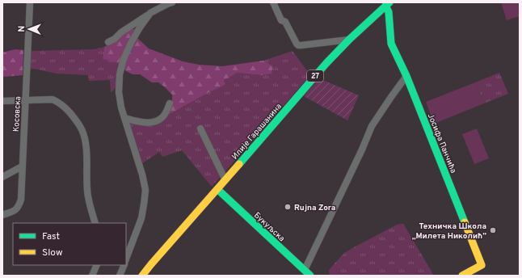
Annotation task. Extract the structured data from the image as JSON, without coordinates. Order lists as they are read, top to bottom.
{
  "streets": {
    "main road": [
      "27",
      "Илије Гарашанина",
      "Јосифа Панчића",
      "Букуљска"
    ],
    "street": ["Косовска"]
  },
  "crossings": [
    ["Илије Гарашанина", "Јосифа Панчића"],
    ["Илије Гарашанина", "Букуљска"]
  ],
  "places": ["Rujna Zora", "Техничка Школа „Милета Николић”"],
  "legend": ["Fast", "Slow"],
  "north": "left"
}
